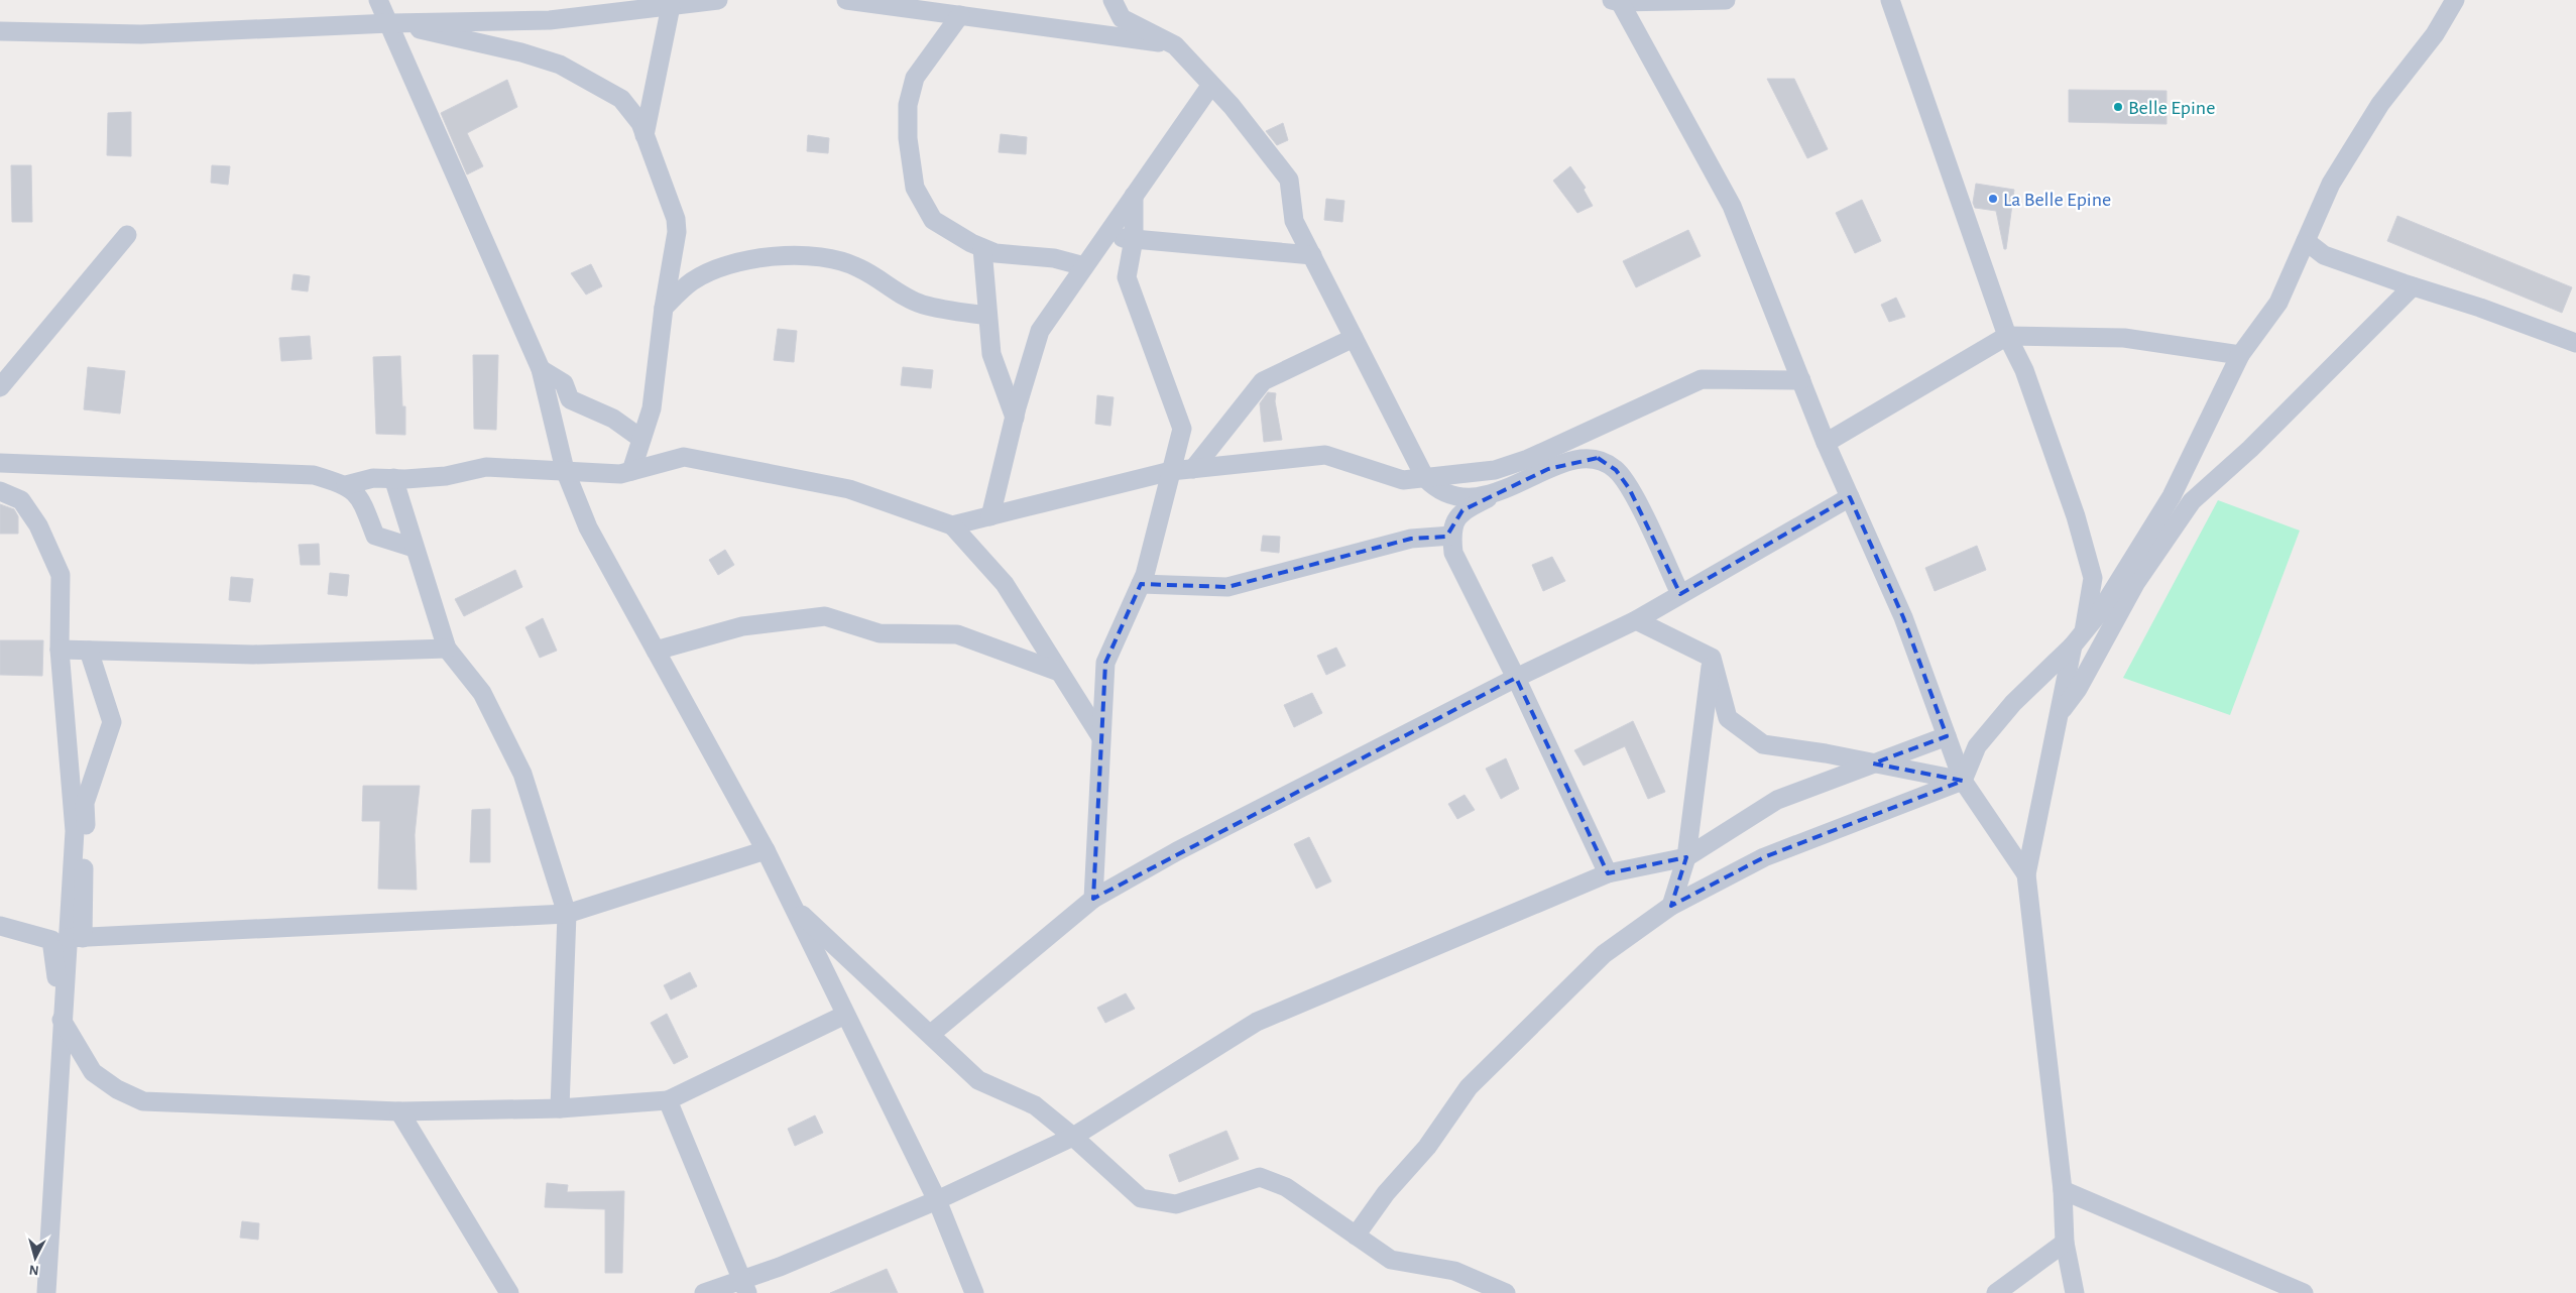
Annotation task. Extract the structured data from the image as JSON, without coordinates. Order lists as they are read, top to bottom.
{
  "places": ["Belle Epine", "La Belle Epine"],
  "north": "bottom"
}
